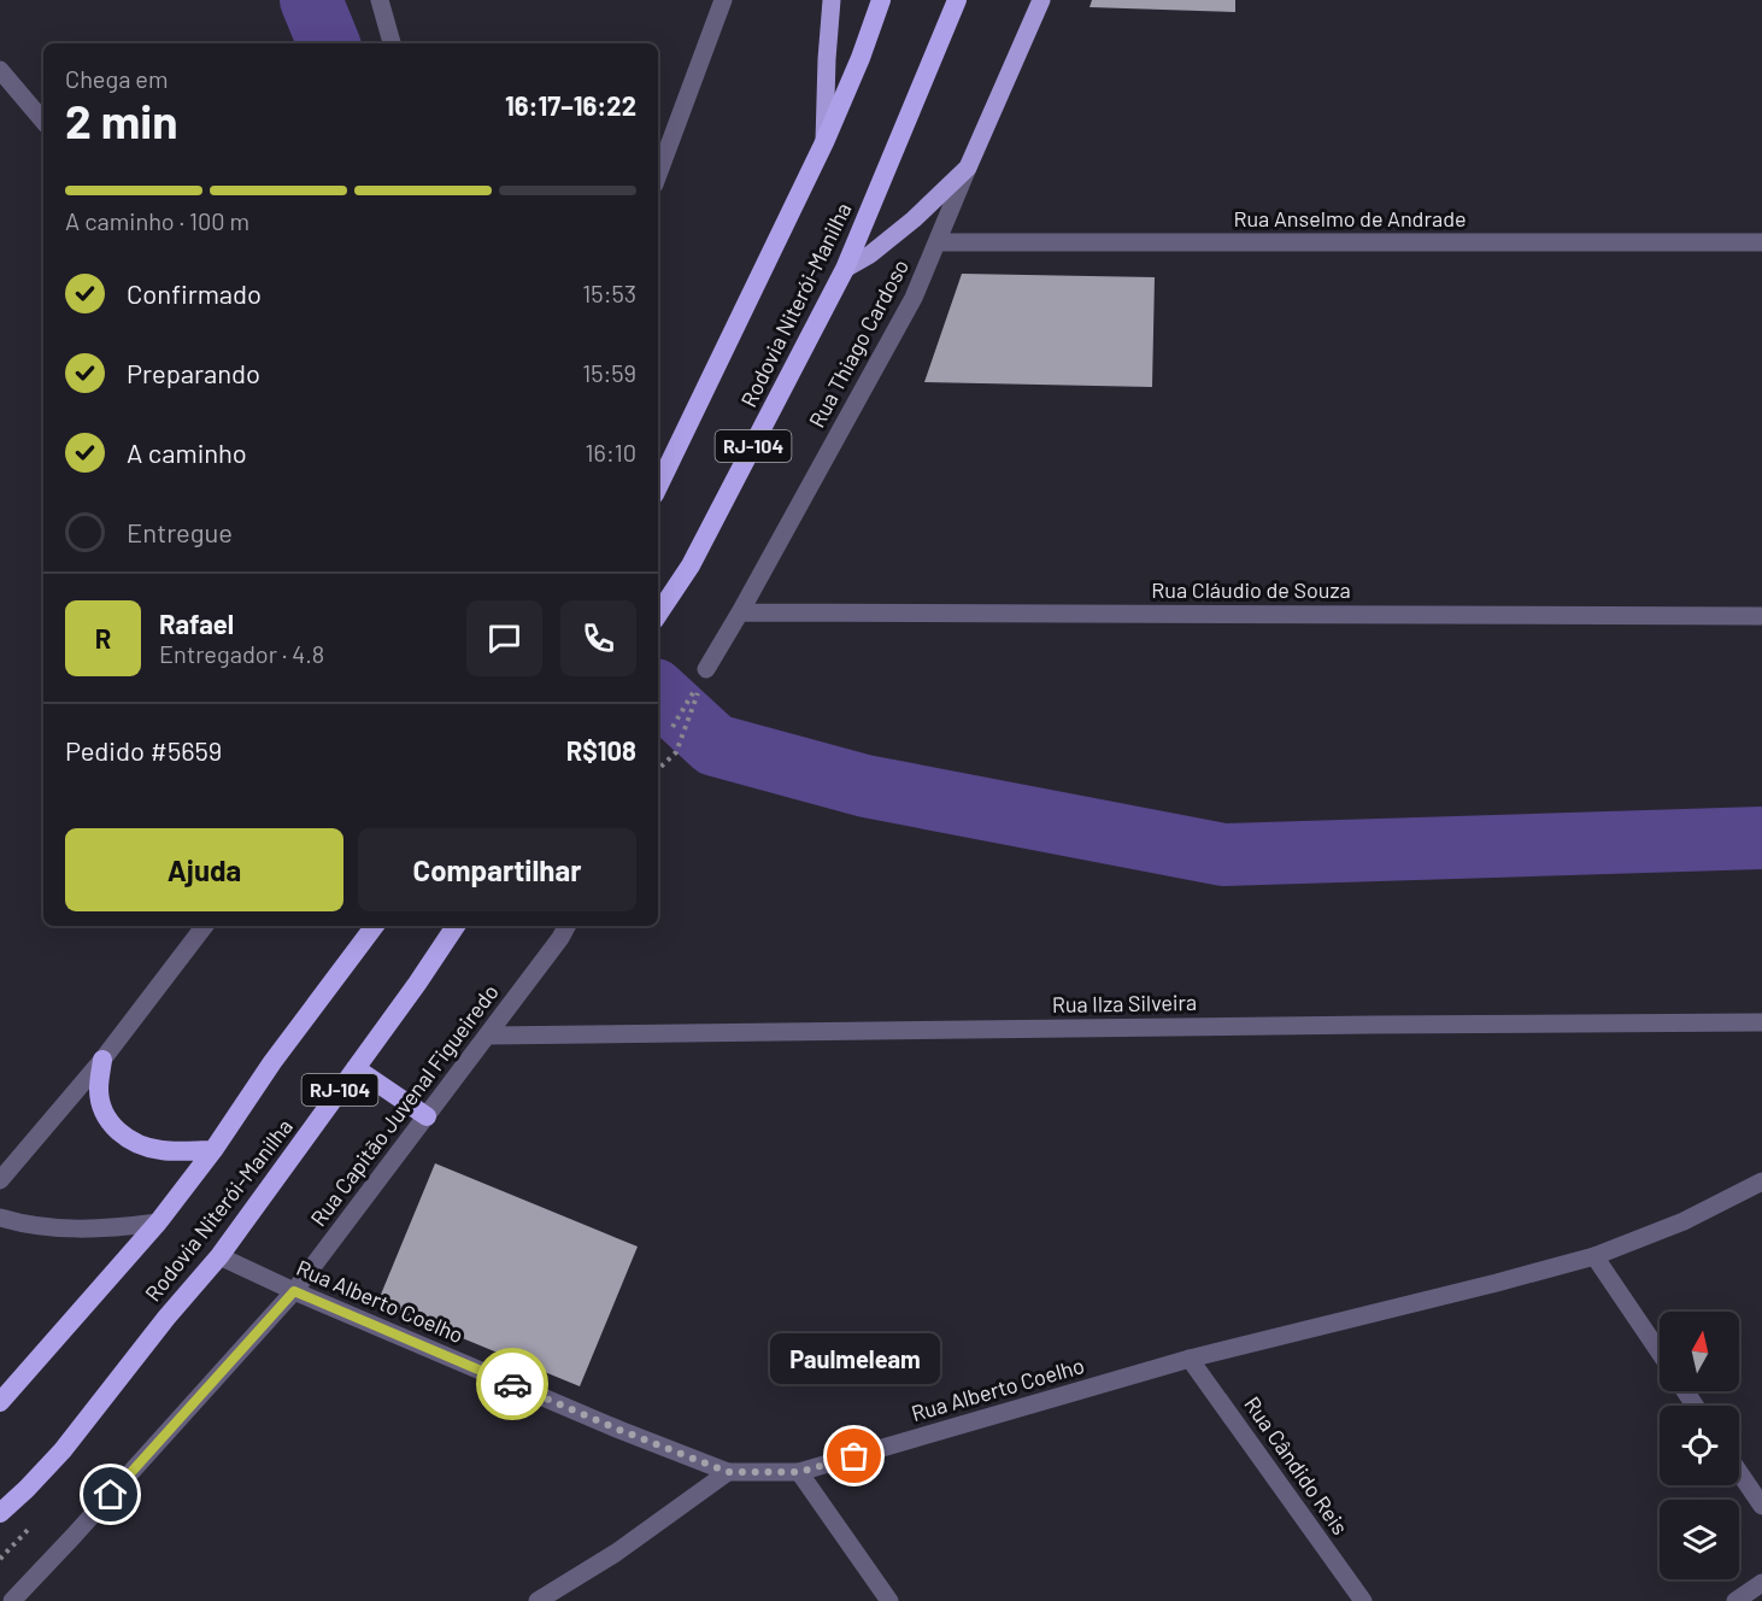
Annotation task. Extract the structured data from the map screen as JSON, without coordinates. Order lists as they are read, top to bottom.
{
  "streets": {
    "highway": ["Rodovia Niterói-Manilha", "RJ-104"],
    "main road": ["Rua Thiago Cardoso"],
    "street": [
      "Rua Anselmo de Andrade",
      "Rua Cláudio de Souza",
      "Rua Ilza Silveira",
      "Rua Capitão Juvenal Figueiredo",
      "Rua Alberto Coelho",
      "Rua Cândido Reis"
    ]
  },
  "crossings": [
    ["Rua Anselmo de Andrade", "Rua Thiago Cardoso"],
    ["Rodovia Niterói-Manilha", "Rua Thiago Cardoso"],
    ["Rodovia Niterói-Manilha", "Rua Alberto Coelho"],
    ["Rua Thiago Cardoso", "Rua Cláudio de Souza"],
    ["Rua Ilza Silveira", "Rua Capitão Juvenal Figueiredo"],
    ["Rua Capitão Juvenal Figueiredo", "Rua Alberto Coelho"],
    ["Rua Alberto Coelho", "Rua Cândido Reis"]
  ],
  "places": ["Paulmeleam"],
  "north": "top",
  "page": {
    "heading": ["2 min", "Chega em", "16:17–16:22"],
    "panel": [
      "Rafael",
      "Entregador · 4.8",
      "Pedido #5659",
      "R$108"
    ],
    "bar": "A caminho · 100 m",
    "list": [
      ["Confirmado", "15:53"],
      ["Preparando", "15:59"],
      ["A caminho", "16:10"],
      "Entregue"
    ],
    "round": "R",
    "buttons": ["Ajuda", "Compartilhar"],
    "bubble": "Paulmeleam"
  }
}
